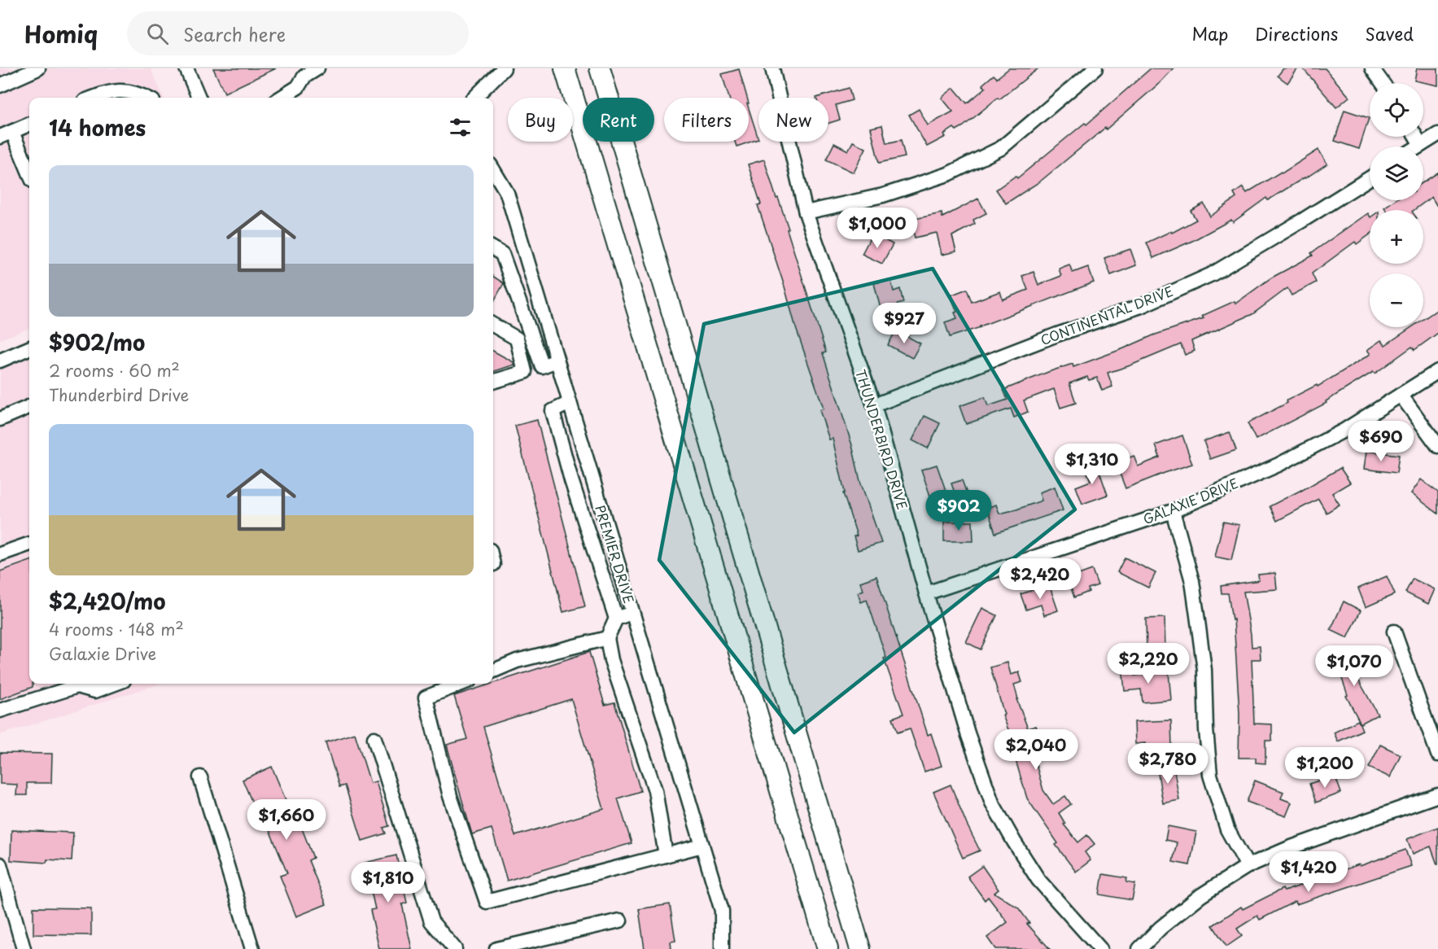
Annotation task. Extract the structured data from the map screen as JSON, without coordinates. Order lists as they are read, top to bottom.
{
  "streets": {
    "street": [
      "CONTINENTAL DRIVE",
      "THUNDERBIRD DRIVE",
      "GALAXIE DRIVE",
      "PREMIER DRIVE"
    ]
  },
  "crossings": [
    ["CONTINENTAL DRIVE", "THUNDERBIRD DRIVE"],
    ["THUNDERBIRD DRIVE", "GALAXIE DRIVE"]
  ],
  "page": {
    "header": "Homiq",
    "search": "Search here",
    "nav": ["Map", "Directions", "Saved"],
    "map_buttons": ["+", "−"],
    "chip": [
      "Buy",
      "Rent",
      "Filters",
      "New"
    ],
    "heading": "14 homes",
    "list": [
      {
        "name": "$902/mo",
        "note": "2 rooms · 60 m² · Thunderbird Drive"
      },
      {
        "name": "$2,420/mo",
        "note": "4 rooms · 148 m² · Galaxie Drive"
      }
    ],
    "price": [
      "$1,000",
      "$927",
      "$690",
      "$1,310",
      "$902",
      "$2,420",
      "$2,220",
      "$1,070",
      "$2,040",
      "$2,780",
      "$1,200",
      "$1,660",
      "$1,420",
      "$1,810"
    ]
  }
}
